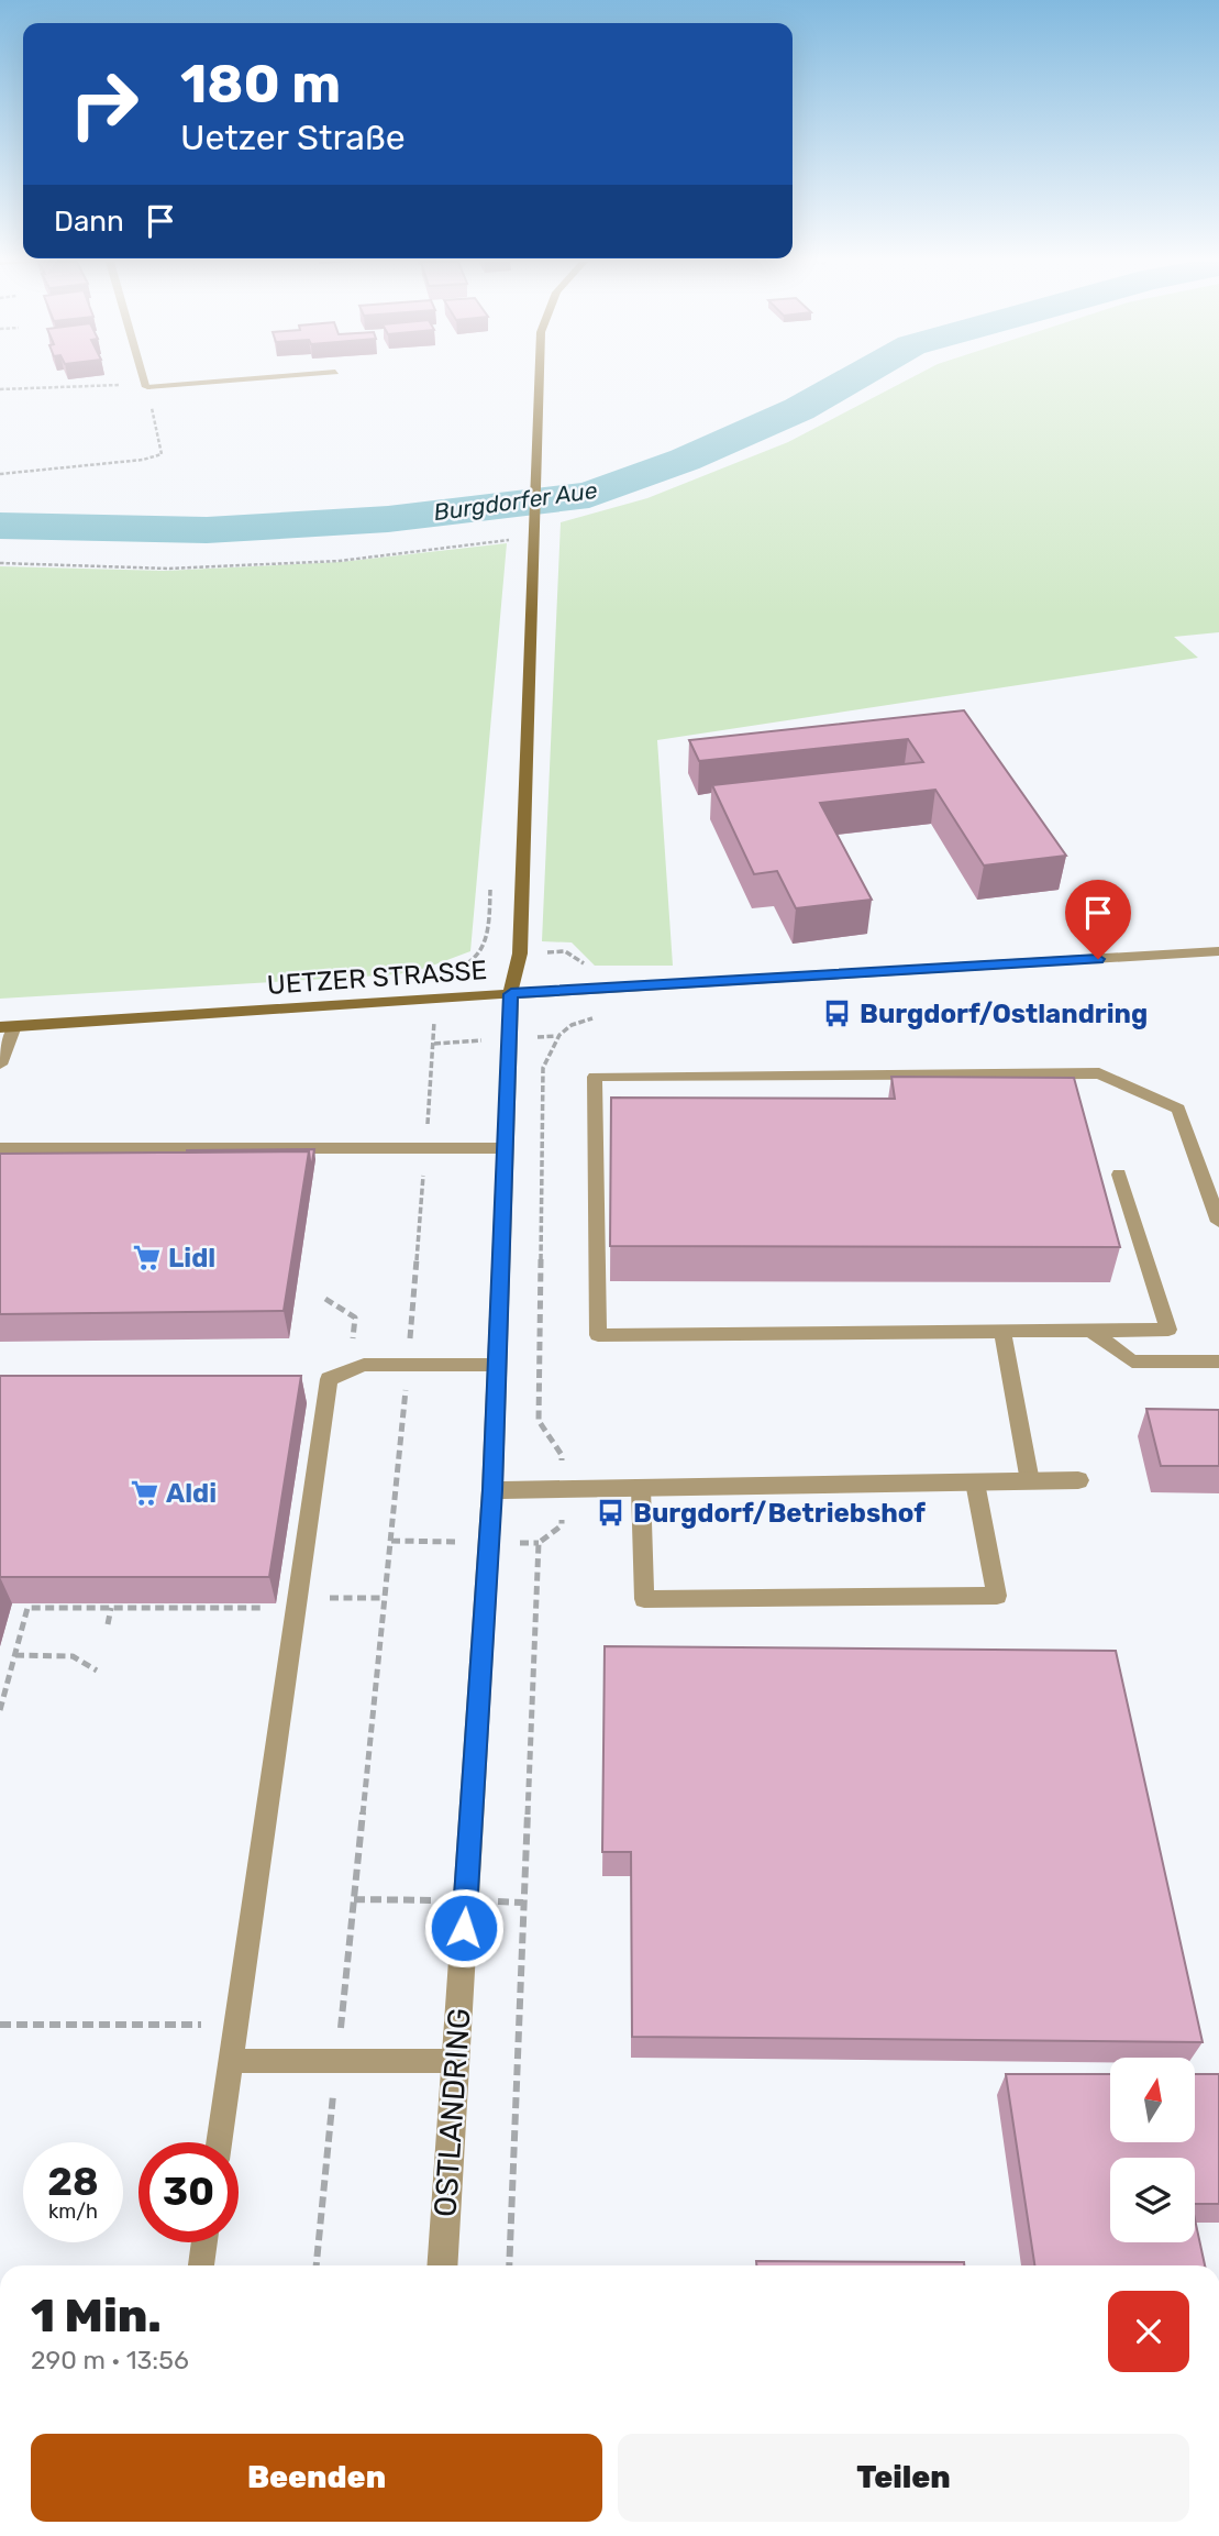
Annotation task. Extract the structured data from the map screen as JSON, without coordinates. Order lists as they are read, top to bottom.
{
  "streets": {
    "street": ["UETZER STRASSE", "OSTLANDRING"]
  },
  "crossings": [
    ["UETZER STRASSE", "OSTLANDRING"]
  ],
  "water": ["Burgdorfer Aue"],
  "places": {
    "bus stop": ["Burgdorf/Ostlandring", "Burgdorf/Betriebshof"],
    "supermarket": ["Lidl", "Aldi"]
  },
  "north": "top",
  "page": {
    "turn": ["180 m", "Uetzer Straße"],
    "then": "Dann",
    "speed": "28 km/h",
    "limit": "30",
    "heading": ["1 Min.", "290 m · 13:56"],
    "buttons": ["Beenden", "Teilen"]
  }
}
